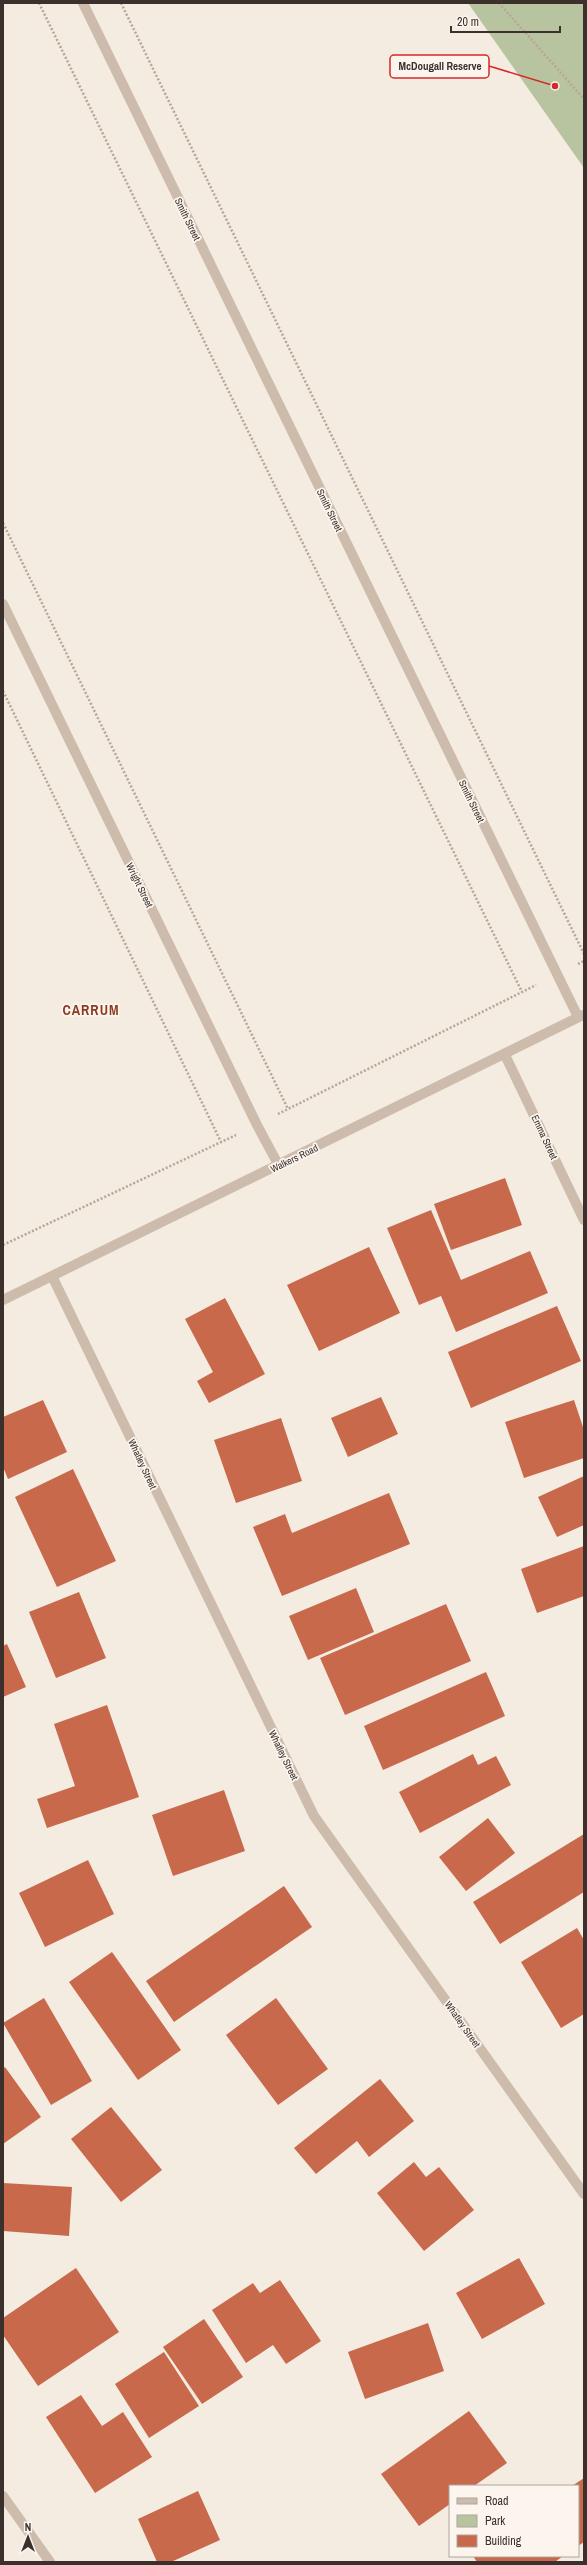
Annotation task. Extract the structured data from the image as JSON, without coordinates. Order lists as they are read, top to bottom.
{
  "streets": {
    "street": [
      "Smith Street",
      "Wright Street",
      "Emma Street",
      "Walkers Road",
      "Whatley Street"
    ]
  },
  "crossings": [
    ["Smith Street", "Walkers Road"],
    ["Wright Street", "Walkers Road"],
    ["Emma Street", "Walkers Road"],
    ["Walkers Road", "Whatley Street"]
  ],
  "districts": ["CARRUM"],
  "places": ["McDougall Reserve"],
  "legend": ["Road", "Park", "Building"],
  "scale_bar": "20 m",
  "north": "top"
}
